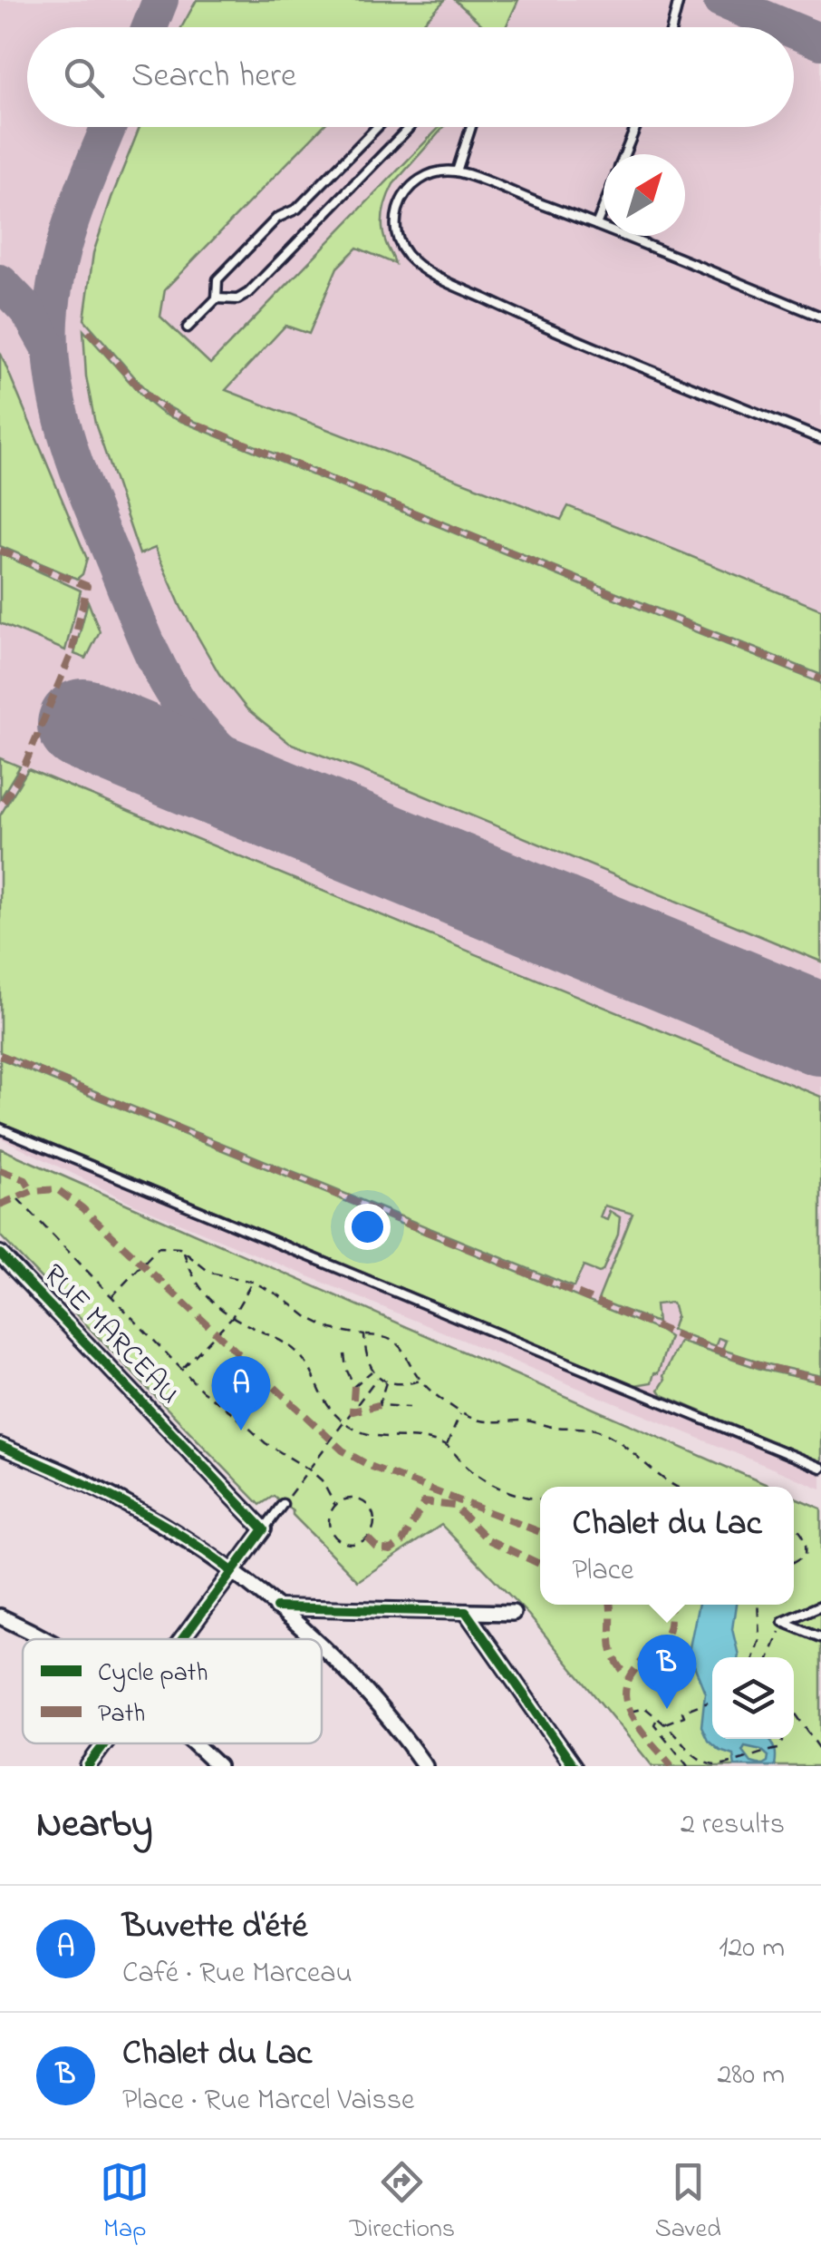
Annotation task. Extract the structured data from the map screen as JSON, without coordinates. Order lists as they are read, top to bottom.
{
  "streets": {
    "street": ["RUE MARCEAU"]
  },
  "legend": ["Cycle path", "Path"],
  "north": "top right",
  "page": {
    "search": "Search here",
    "pins": ["A", "B"],
    "popup": ["Chalet du Lac", "Place"],
    "heading": ["Nearby", "2 results"],
    "list": [
      {
        "mark": "A",
        "name": "Buvette d'été",
        "note": "Café · Rue Marceau",
        "value": "120 m"
      },
      {
        "mark": "B",
        "name": "Chalet du Lac",
        "note": "Place · Rue Marcel Vaisse",
        "value": "280 m"
      }
    ],
    "nav": ["Map", "Directions", "Saved"]
  }
}
